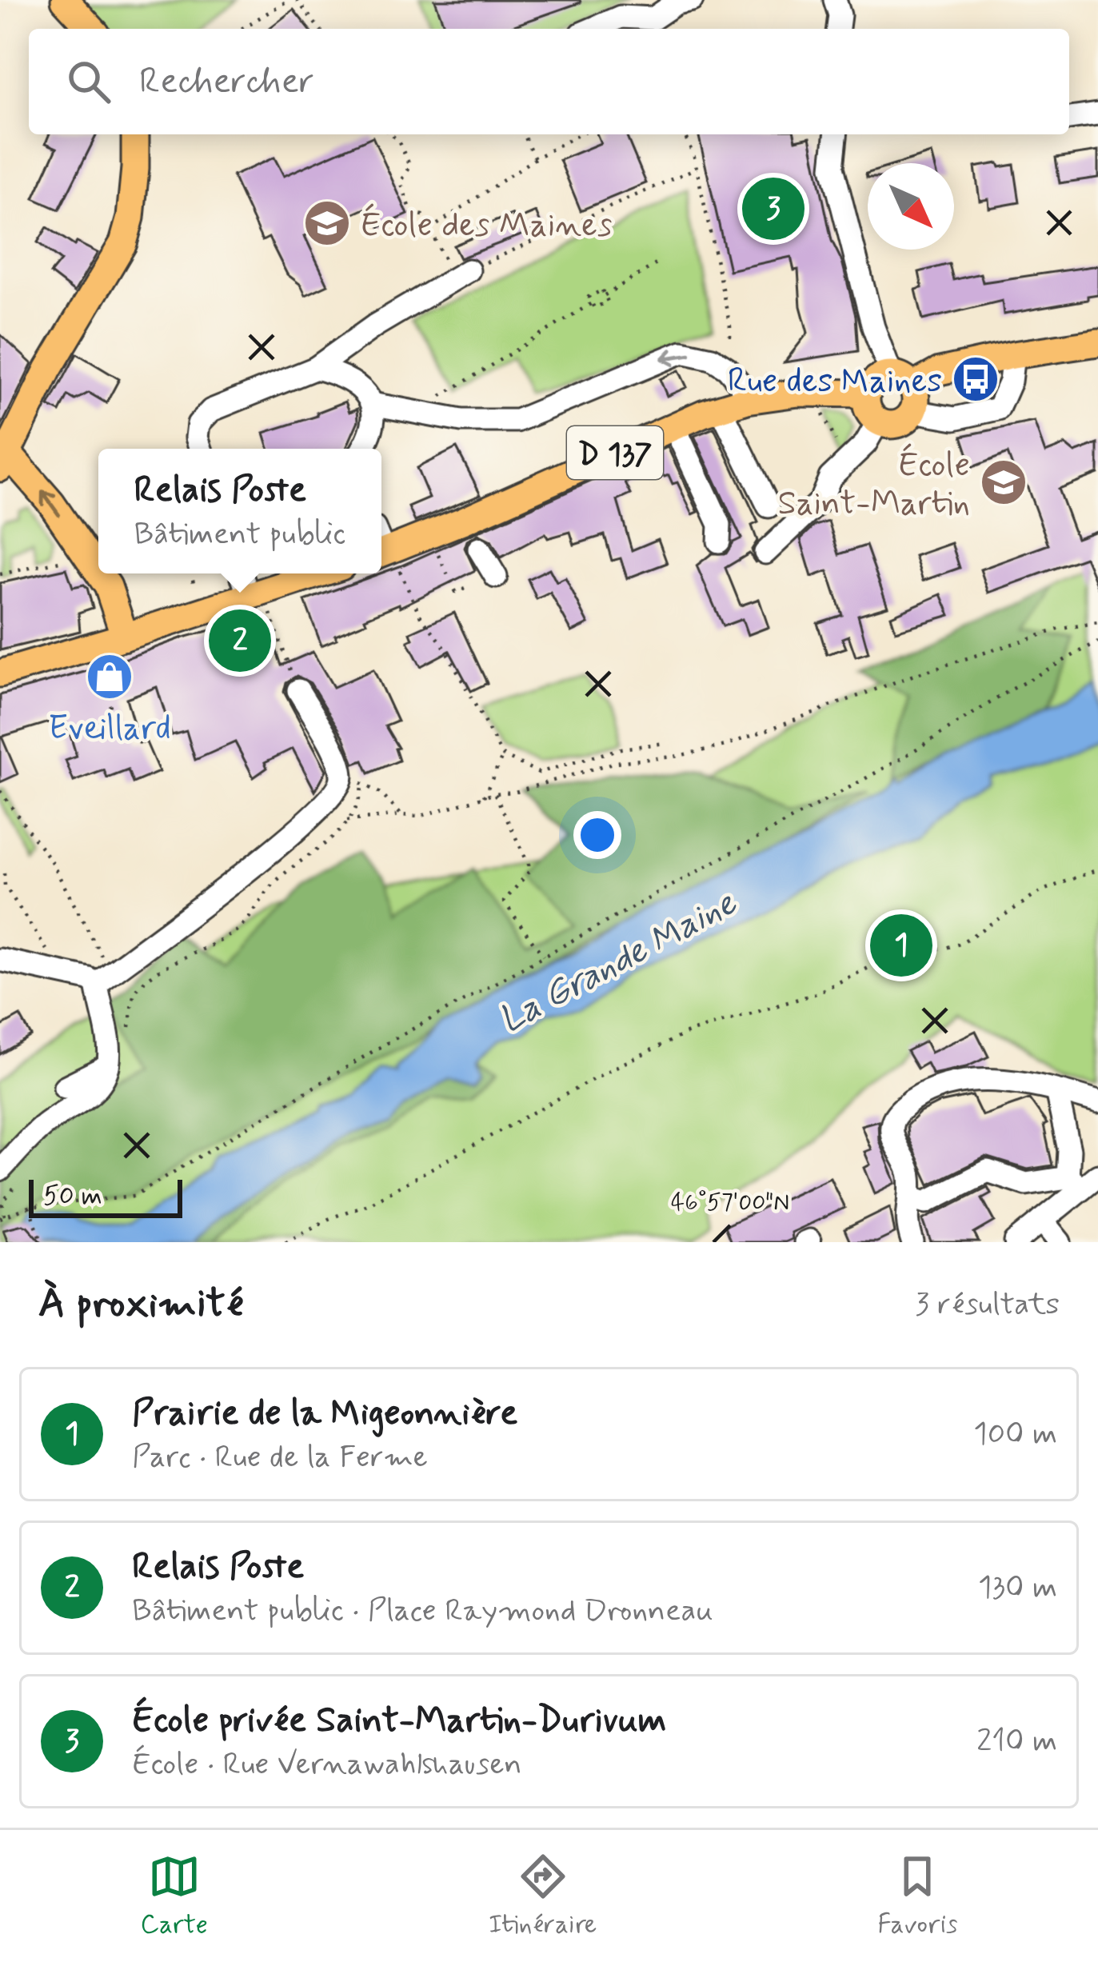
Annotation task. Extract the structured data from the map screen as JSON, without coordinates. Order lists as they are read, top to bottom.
{
  "streets": {
    "main road": ["D 137"]
  },
  "water": ["La Grande Maine"],
  "places": {
    "school or university": ["École des Maines", "École Saint-Martin"],
    "bus stop": ["Rue des Maines"],
    "shop": ["Eveillard"]
  },
  "scale_bar": "50 m",
  "north": "bottom right",
  "page": {
    "search": "Rechercher",
    "pins": ["3", "2", "1"],
    "popup": ["Relais Poste", "Bâtiment public"],
    "scale": "50 m",
    "heading": ["À proximité", "3 résultats"],
    "list": [
      {
        "mark": "1",
        "name": "Prairie de la Migeonnière",
        "note": "Parc · Rue de la Ferme",
        "value": "100 m"
      },
      {
        "mark": "2",
        "name": "Relais Poste",
        "note": "Bâtiment public · Place Raymond Dronneau",
        "value": "130 m"
      },
      {
        "mark": "3",
        "name": "École privée Saint-Martin-Durivum",
        "note": "École · Rue Vernawahlshausen",
        "value": "210 m"
      }
    ],
    "nav": ["Carte", "Itinéraire", "Favoris"]
  },
  "coordinates": ["46°57'00\"N"]
}
